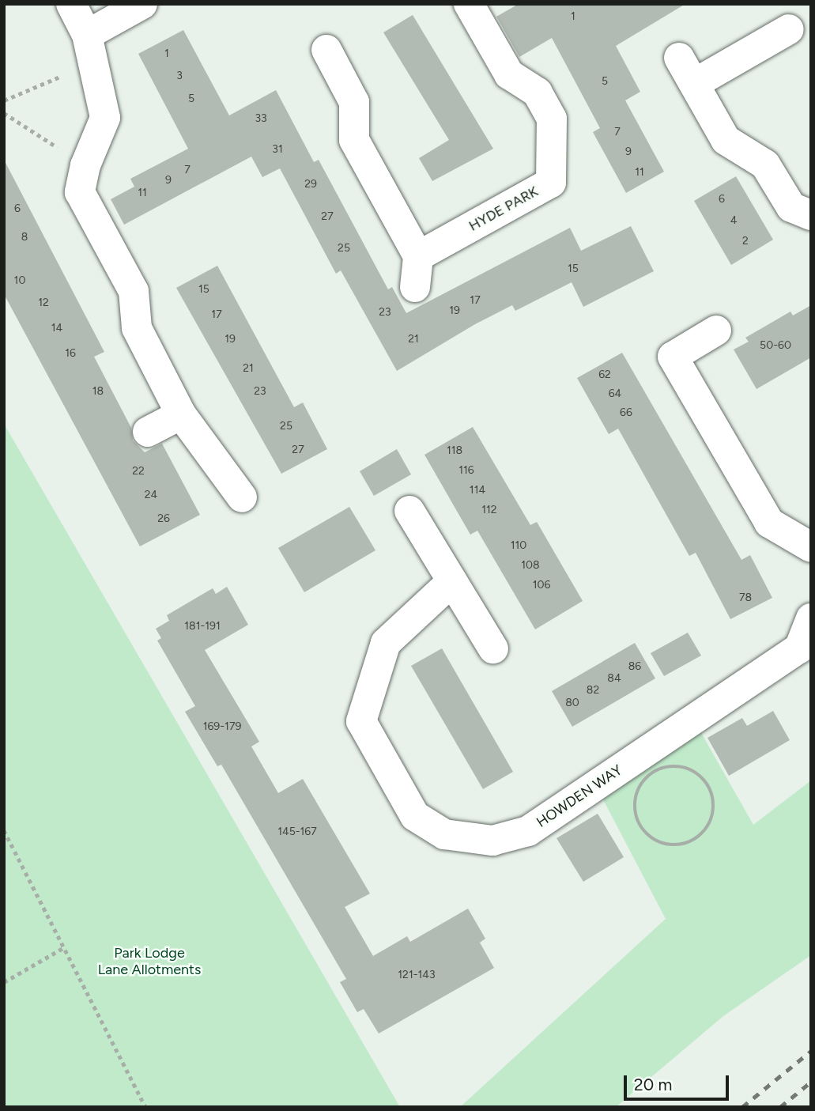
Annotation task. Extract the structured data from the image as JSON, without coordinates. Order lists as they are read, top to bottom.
{
  "streets": {
    "street": ["HYDE PARK", "HOWDEN WAY"]
  },
  "parks": ["Park Lodge Lane Allotments"],
  "house_numbers": [
    "1",
    "1",
    "3",
    "5",
    "5",
    "33",
    "7",
    "31",
    "9",
    "7",
    "11",
    "9",
    "29",
    "11",
    "6",
    "6",
    "27",
    "4",
    "8",
    "2",
    "25",
    "15",
    "10",
    "15",
    "17",
    "12",
    "19",
    "23",
    "17",
    "14",
    "19",
    "21",
    "50-60",
    "16",
    "21",
    "62",
    "18",
    "23",
    "64",
    "66",
    "25",
    "27",
    "118",
    "116",
    "22",
    "114",
    "24",
    "112",
    "26",
    "110",
    "108",
    "106",
    "78",
    "181-191",
    "86",
    "84",
    "82",
    "80",
    "169-179",
    "145-167",
    "121-143"
  ],
  "scale_bar": "20 m"
}
